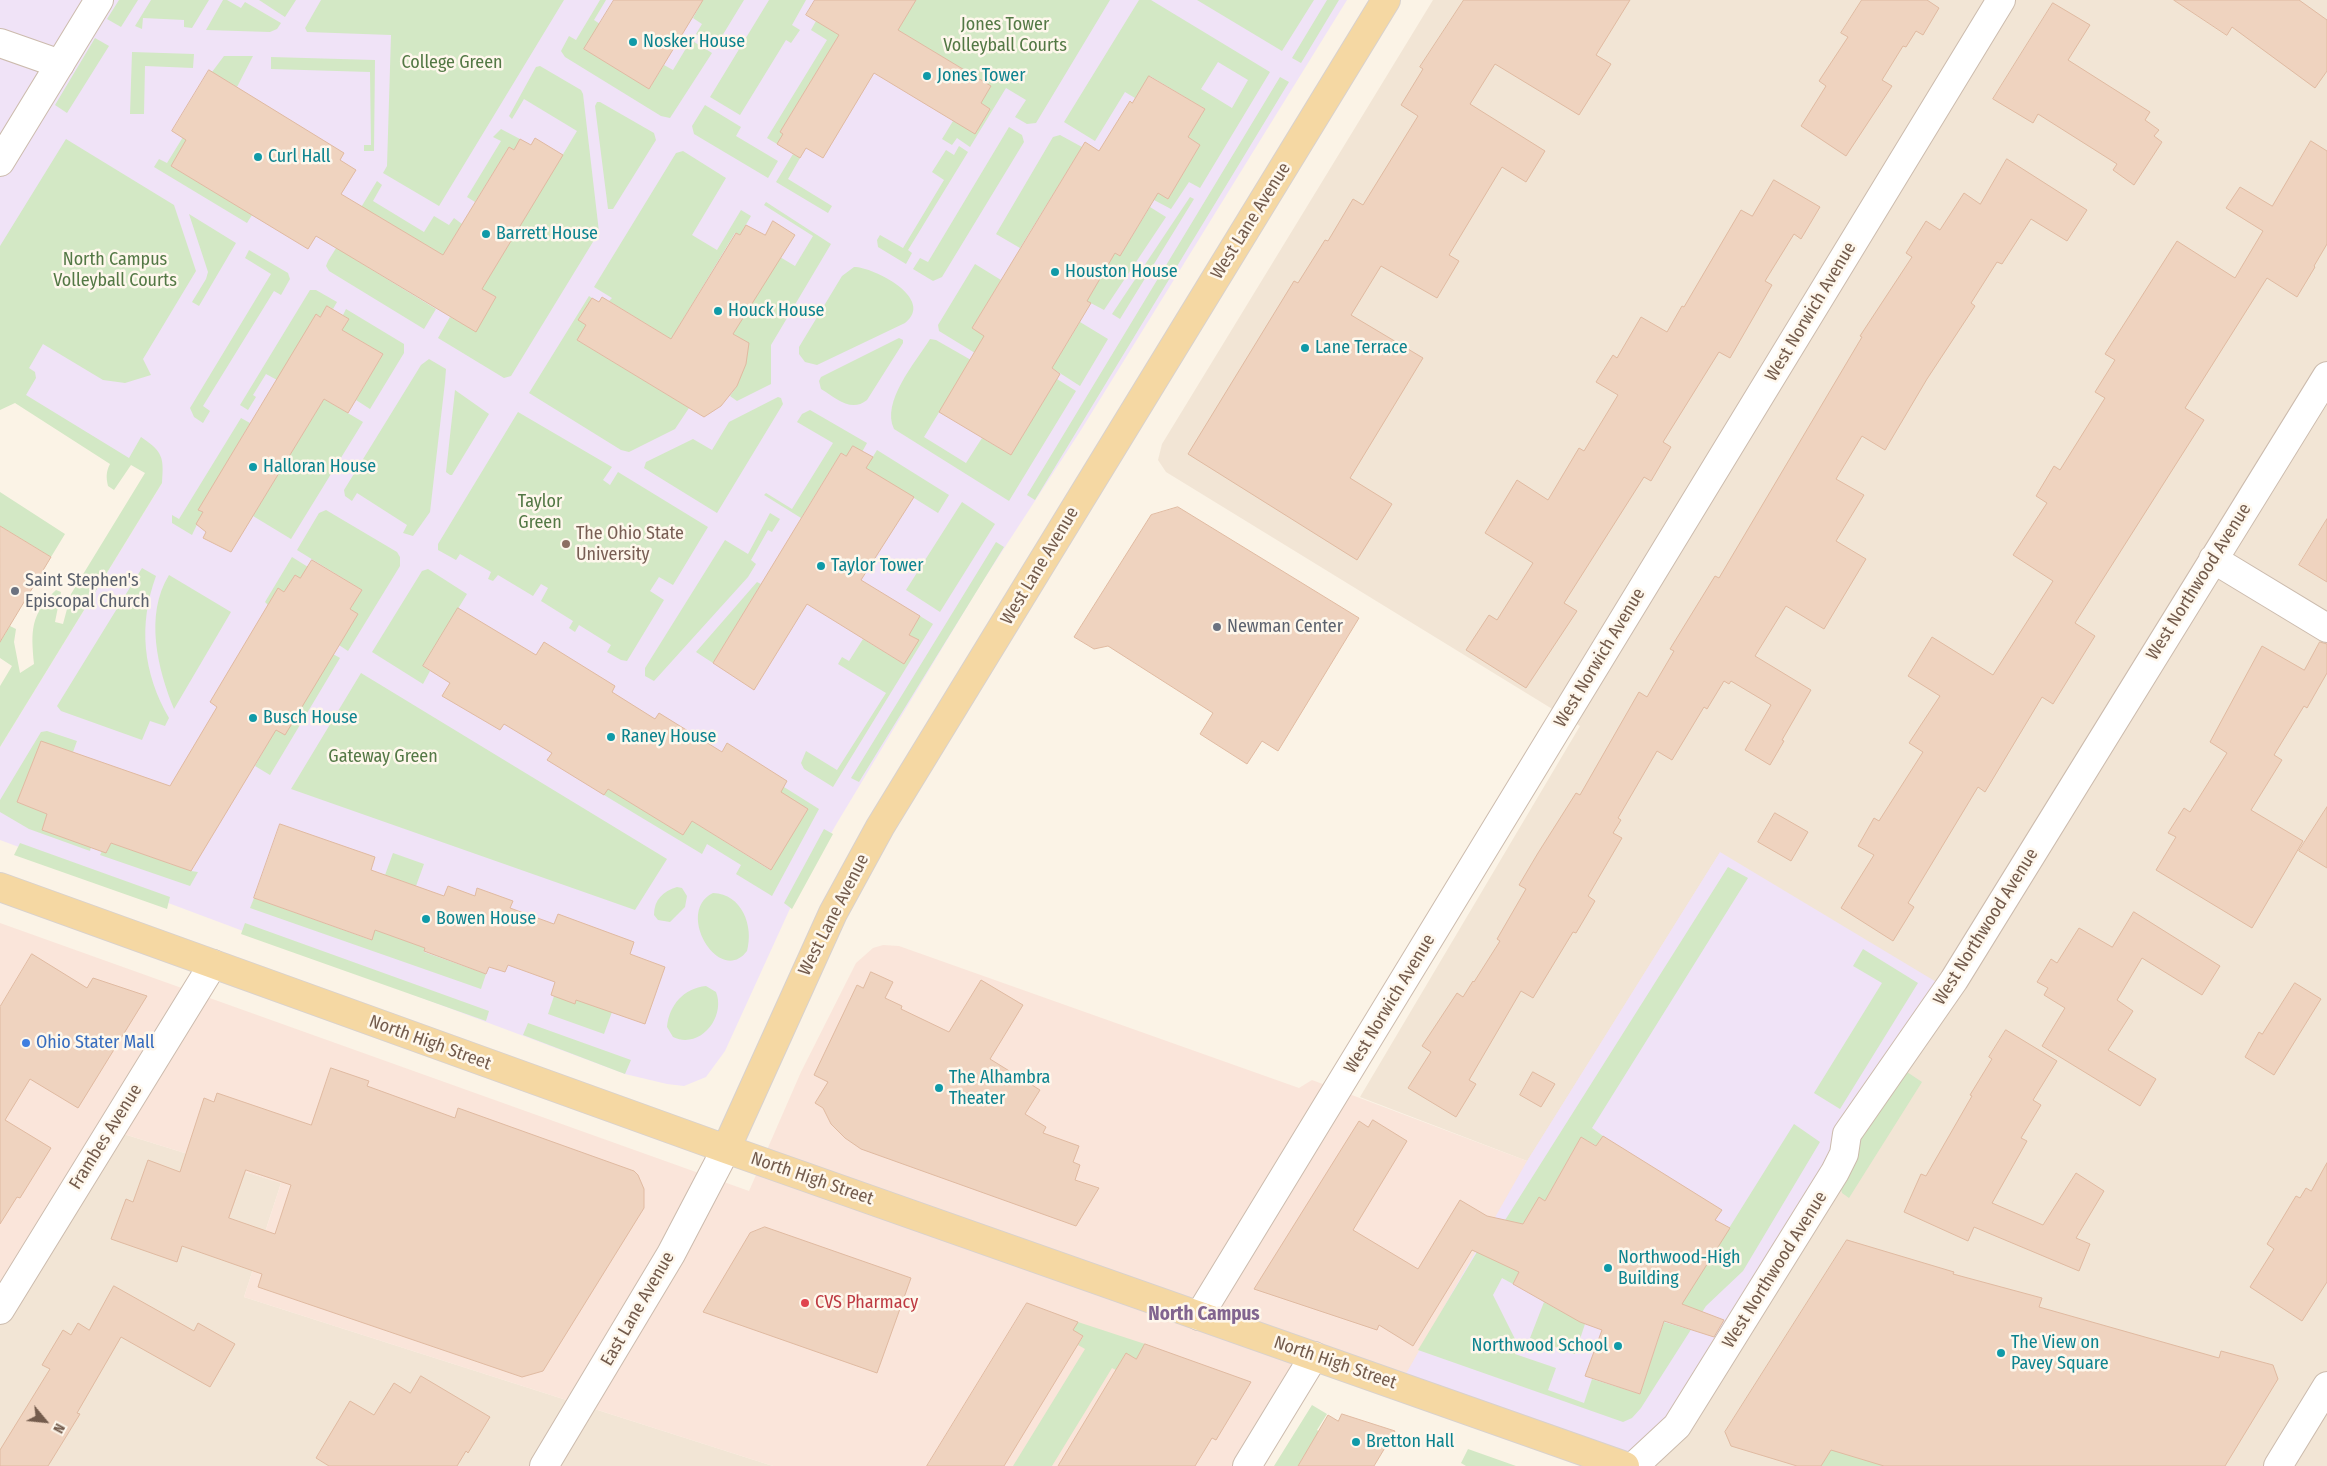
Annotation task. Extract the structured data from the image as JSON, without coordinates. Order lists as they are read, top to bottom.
{
  "streets": {
    "main road": ["West Lane Avenue", "North High Street"],
    "street": [
      "West Norwich Avenue",
      "West Northwood Avenue",
      "Frambes Avenue",
      "East Lane Avenue"
    ]
  },
  "crossings": [
    ["West Lane Avenue", "North High Street"],
    ["West Lane Avenue", "East Lane Avenue"],
    ["West Norwich Avenue", "North High Street"],
    ["North High Street", "Frambes Avenue"],
    ["North High Street", "East Lane Avenue"]
  ],
  "districts": ["North Campus"],
  "parks": [
    "Jones Tower Volleyball Courts",
    "College Green",
    "North Campus Volleyball Courts",
    "Taylor Green",
    "Gateway Green"
  ],
  "places": [
    "Nosker House",
    "Jones Tower",
    "Curl Hall",
    "Barrett House",
    "Houston House",
    "Houck House",
    "Lane Terrace",
    "Halloran House",
    "The Ohio State University",
    "Taylor Tower",
    "Saint Stephen's Episcopal Church",
    "Newman Center",
    "Busch House",
    "Raney House",
    "Bowen House",
    "Ohio Stater Mall",
    "The Alhambra Theater",
    "Northwood-High Building",
    "CVS Pharmacy",
    "Northwood School",
    "The View on Pavey Square",
    "Bretton Hall"
  ],
  "north": "bottom right"
}
